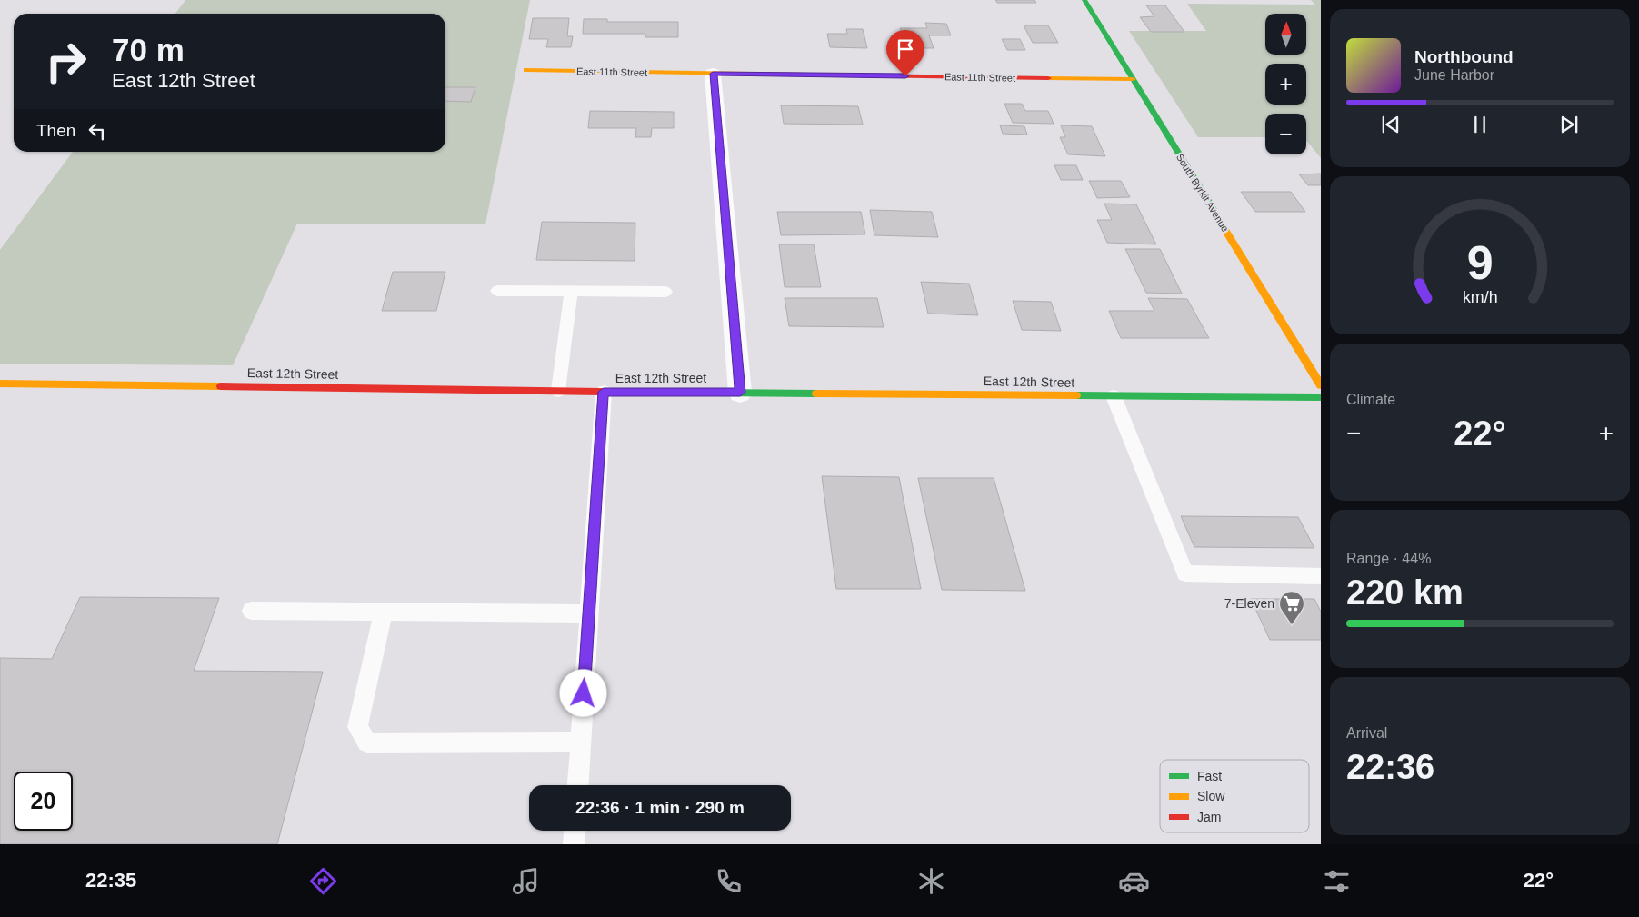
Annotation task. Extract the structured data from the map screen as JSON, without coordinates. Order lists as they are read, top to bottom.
{
  "streets": {
    "street": ["East 11th Street", "South Byrkit Avenue", "East 12th Street"]
  },
  "crossings": [
    ["East 11th Street", "South Byrkit Avenue"]
  ],
  "places": {
    "supermarket": ["7-Eleven"]
  },
  "legend": ["Fast", "Slow", "Jam"],
  "north": "top",
  "page": {
    "map_buttons": ["+", "−"],
    "turn": ["70 m", "East 12th Street"],
    "song": ["Northbound", "June Harbor"],
    "then": "Then",
    "tile": [
      "Climate",
      ["Range · 44%", "220 km"],
      ["Arrival", "22:36"]
    ],
    "heat": ["−", "22°", "+"],
    "limit": "20",
    "trip": "22:36 · 1 min · 290 m",
    "tabs": ["22:35", "22°"],
    "gauge": ["9", "km/h"]
  }
}
